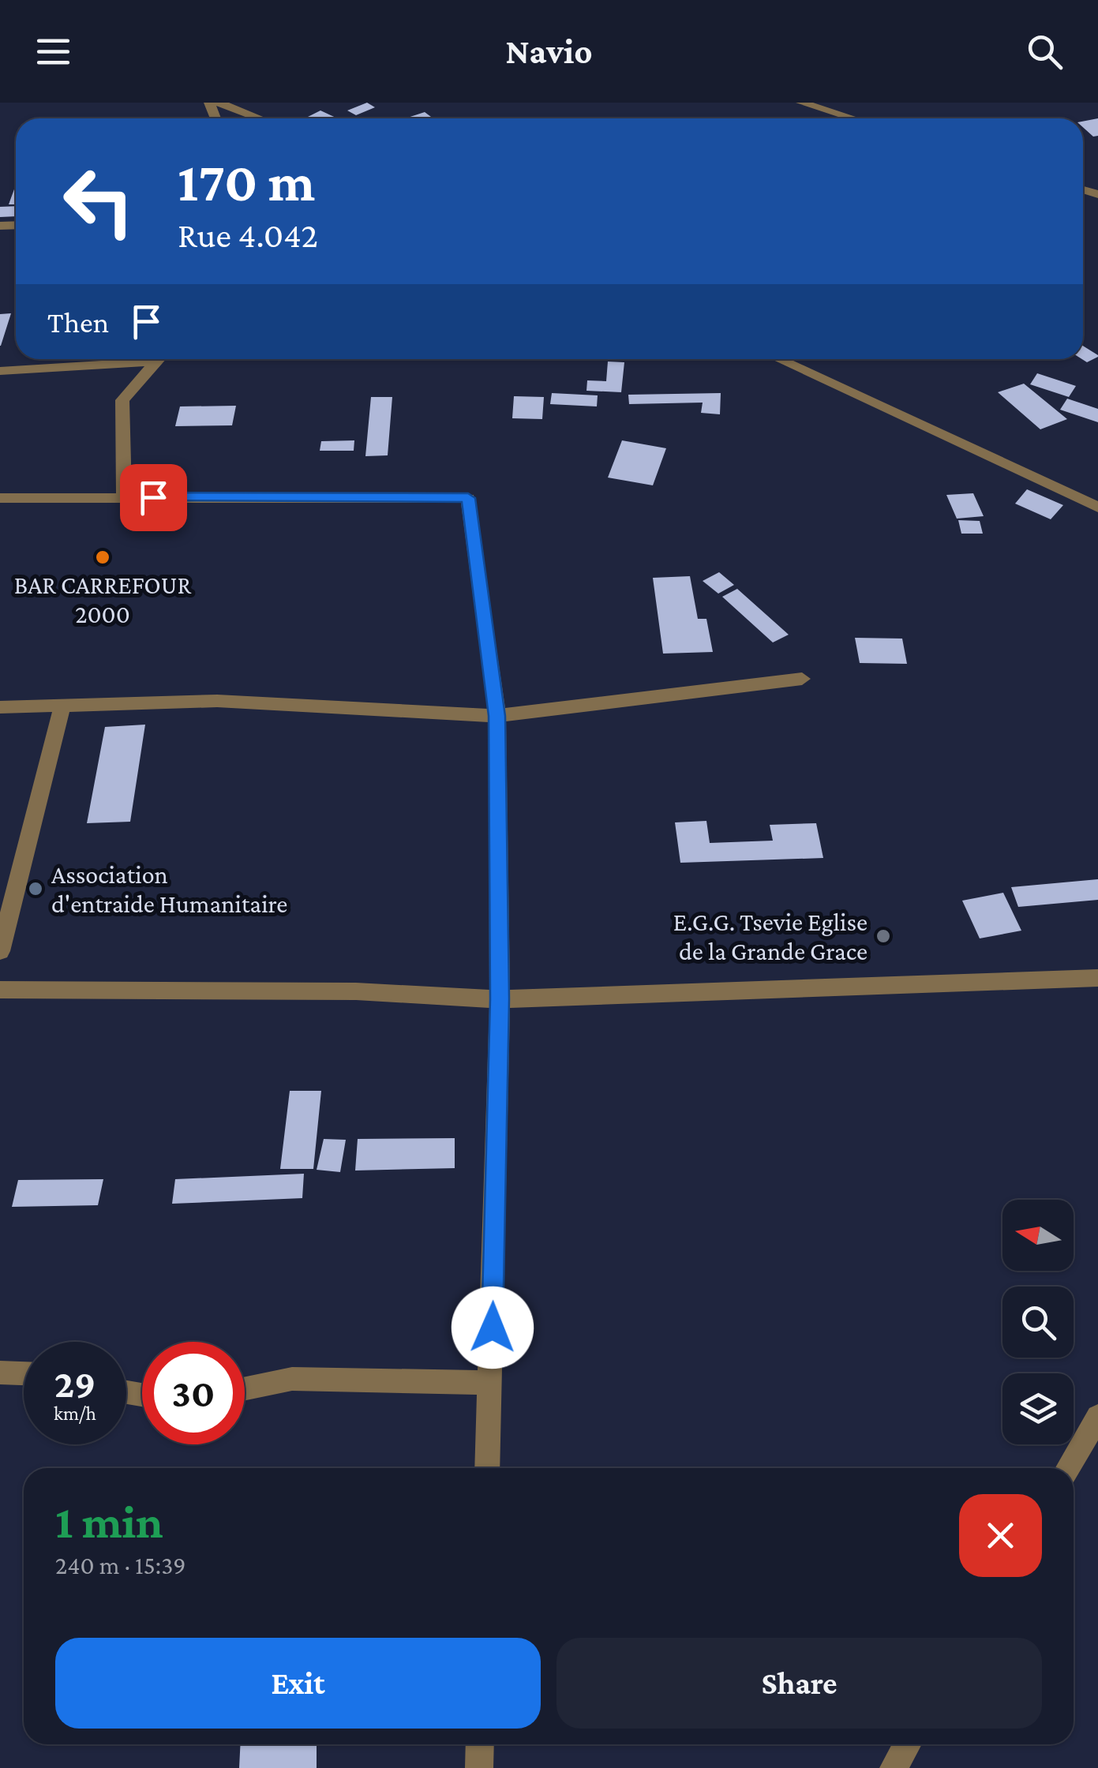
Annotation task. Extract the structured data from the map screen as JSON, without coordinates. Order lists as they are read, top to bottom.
{
  "places": ["BAR CARREFOUR 2000", "Association d'entraide Humanitaire", "E.G.G. Tsevie Eglise de la Grande Grace"],
  "north": "left",
  "page": {
    "header": "Navio",
    "turn": ["170 m", "Rue 4.042"],
    "then": "Then",
    "speed": "29 km/h",
    "limit": "30",
    "heading": ["1 min", "240 m · 15:39"],
    "buttons": ["Exit", "Share"]
  }
}
